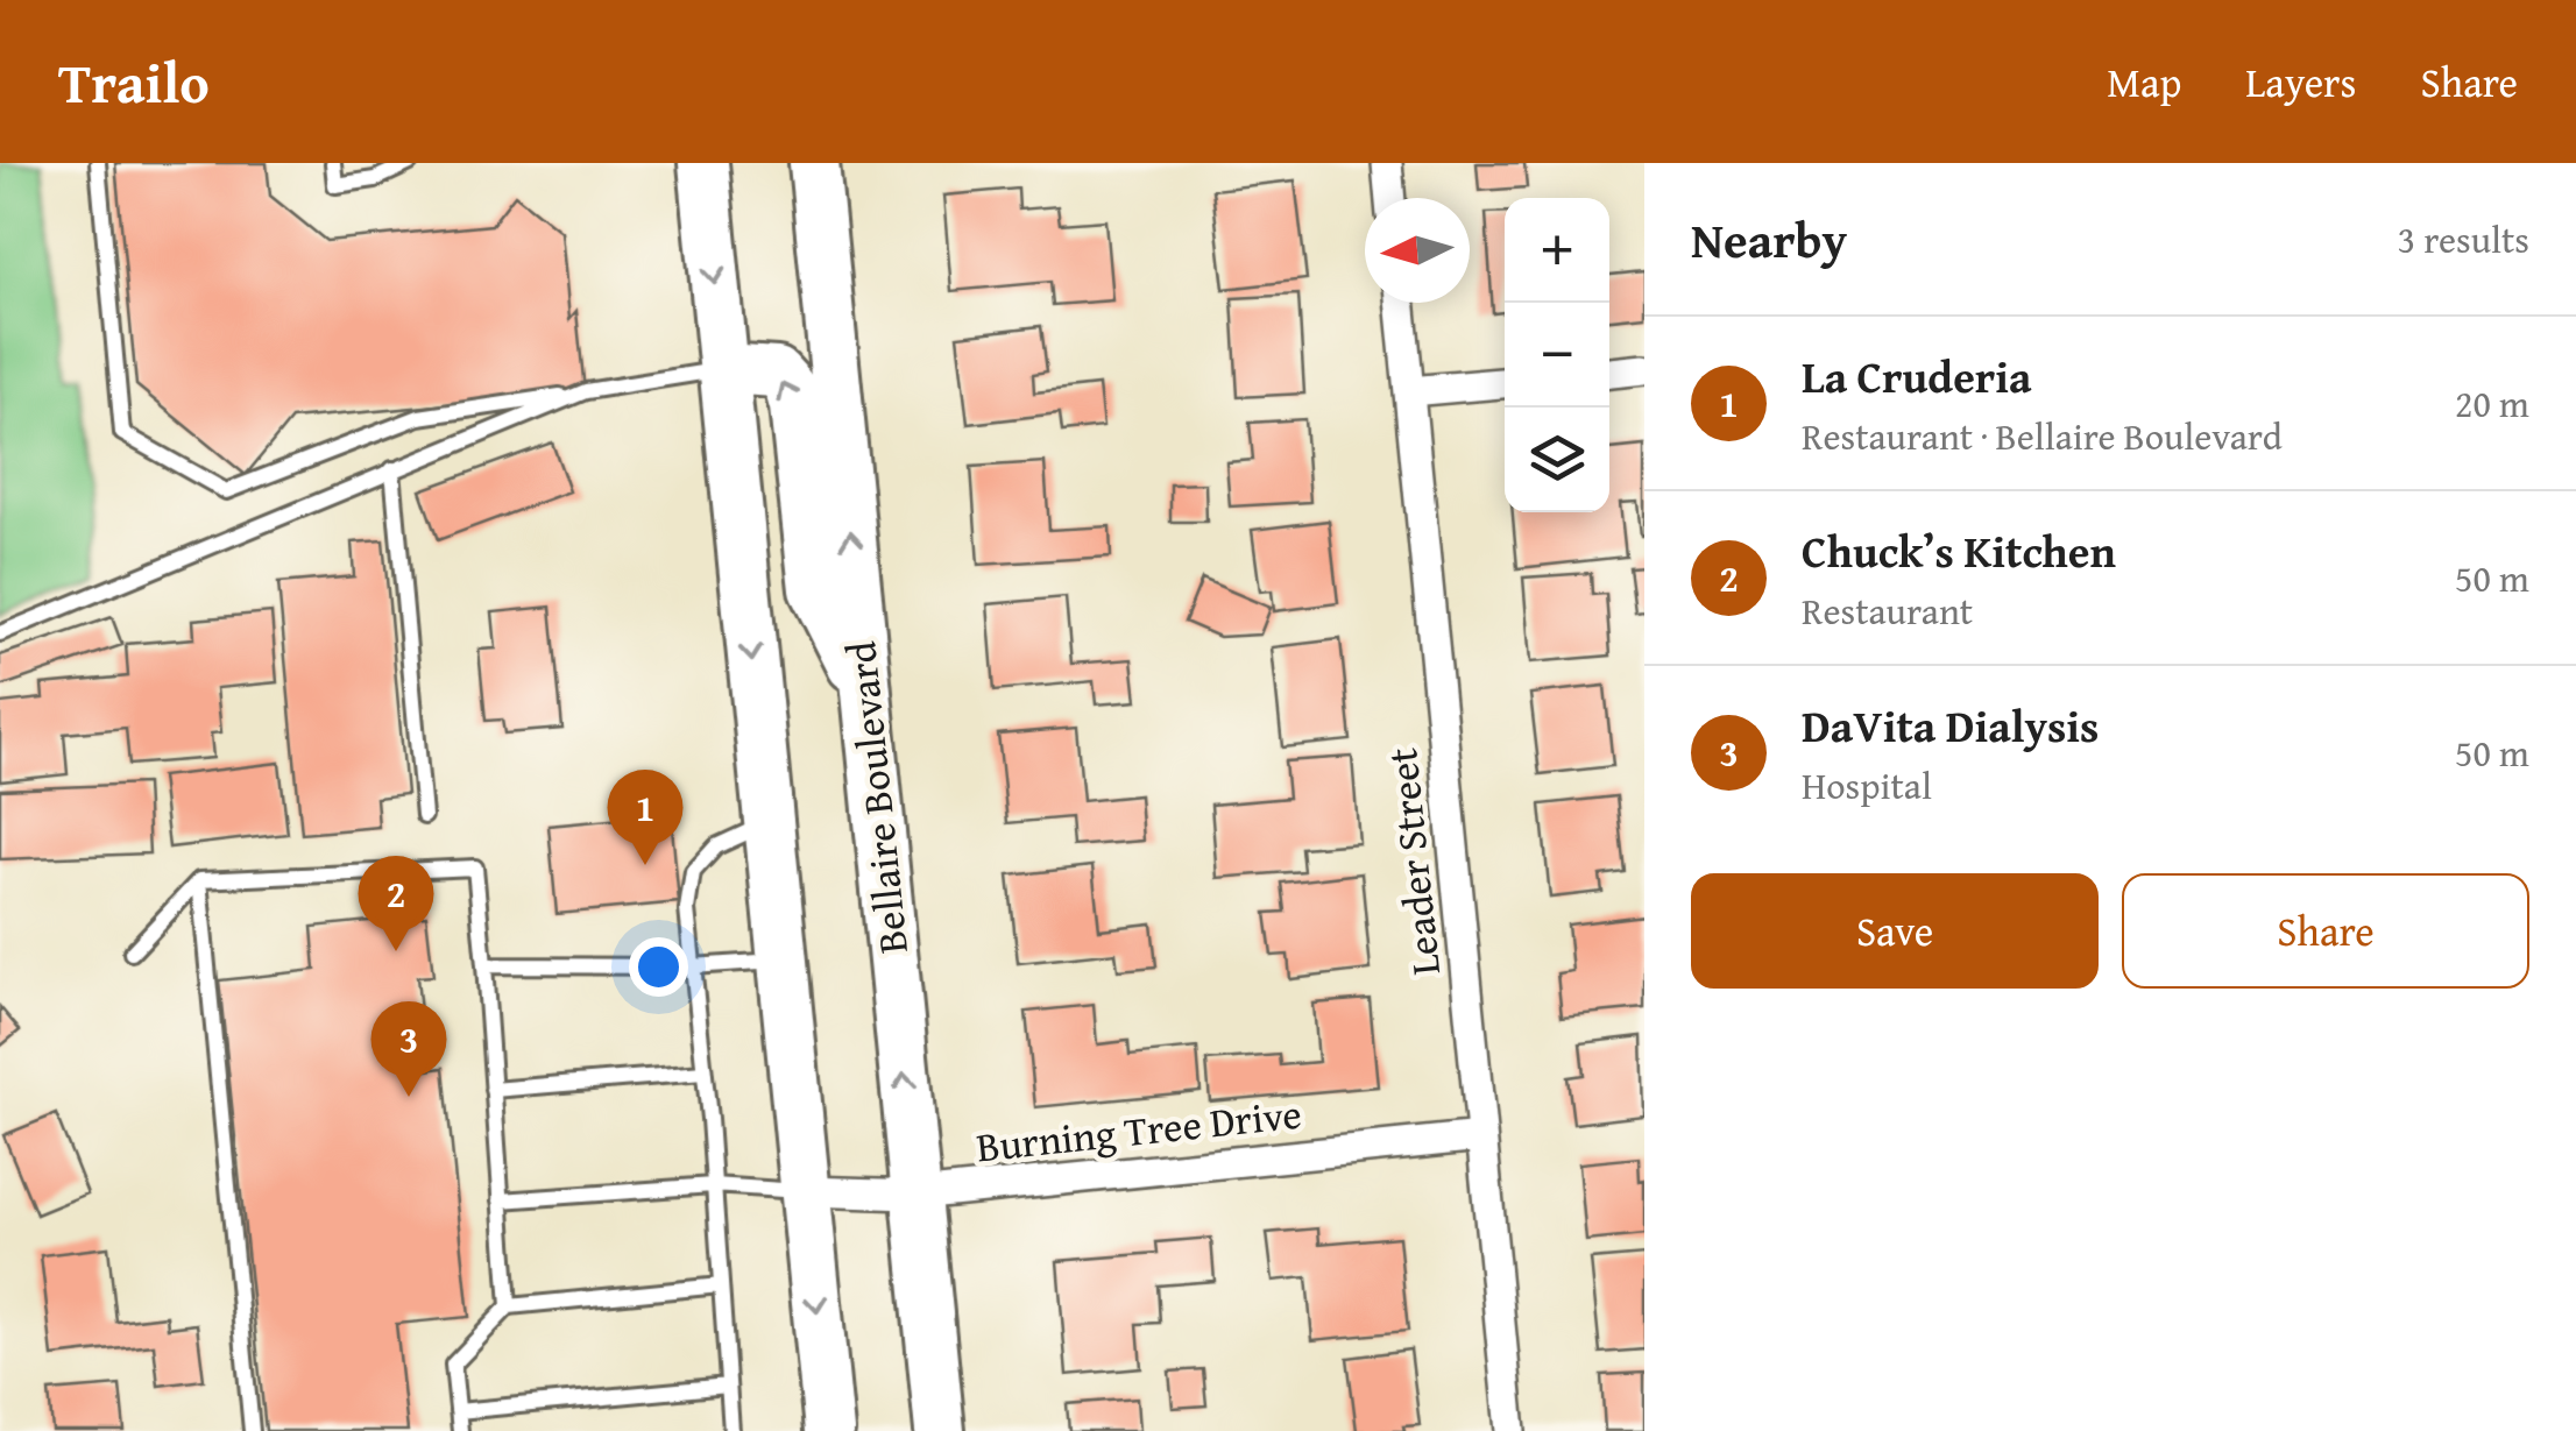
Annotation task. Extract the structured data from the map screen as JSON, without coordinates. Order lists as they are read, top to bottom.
{
  "streets": {
    "main road": ["Bellaire Boulevard"],
    "street": ["Leader Street", "Burning Tree Drive"]
  },
  "crossings": [
    ["Bellaire Boulevard", "Burning Tree Drive"],
    ["Leader Street", "Burning Tree Drive"]
  ],
  "north": "left",
  "page": {
    "header": "Trailo",
    "nav": ["Map", "Layers", "Share"],
    "heading": ["Nearby", "3 results"],
    "map_buttons": ["+", "−"],
    "list": [
      {
        "mark": "1",
        "name": "La Cruderia",
        "note": "Restaurant · Bellaire Boulevard",
        "value": "20 m"
      },
      {
        "mark": "2",
        "name": "Chuck’s Kitchen",
        "note": "Restaurant",
        "value": "50 m"
      },
      {
        "mark": "3",
        "name": "DaVita Dialysis",
        "note": "Hospital",
        "value": "50 m"
      }
    ],
    "pins": ["1", "2", "3"],
    "buttons": ["Save", "Share"]
  }
}
